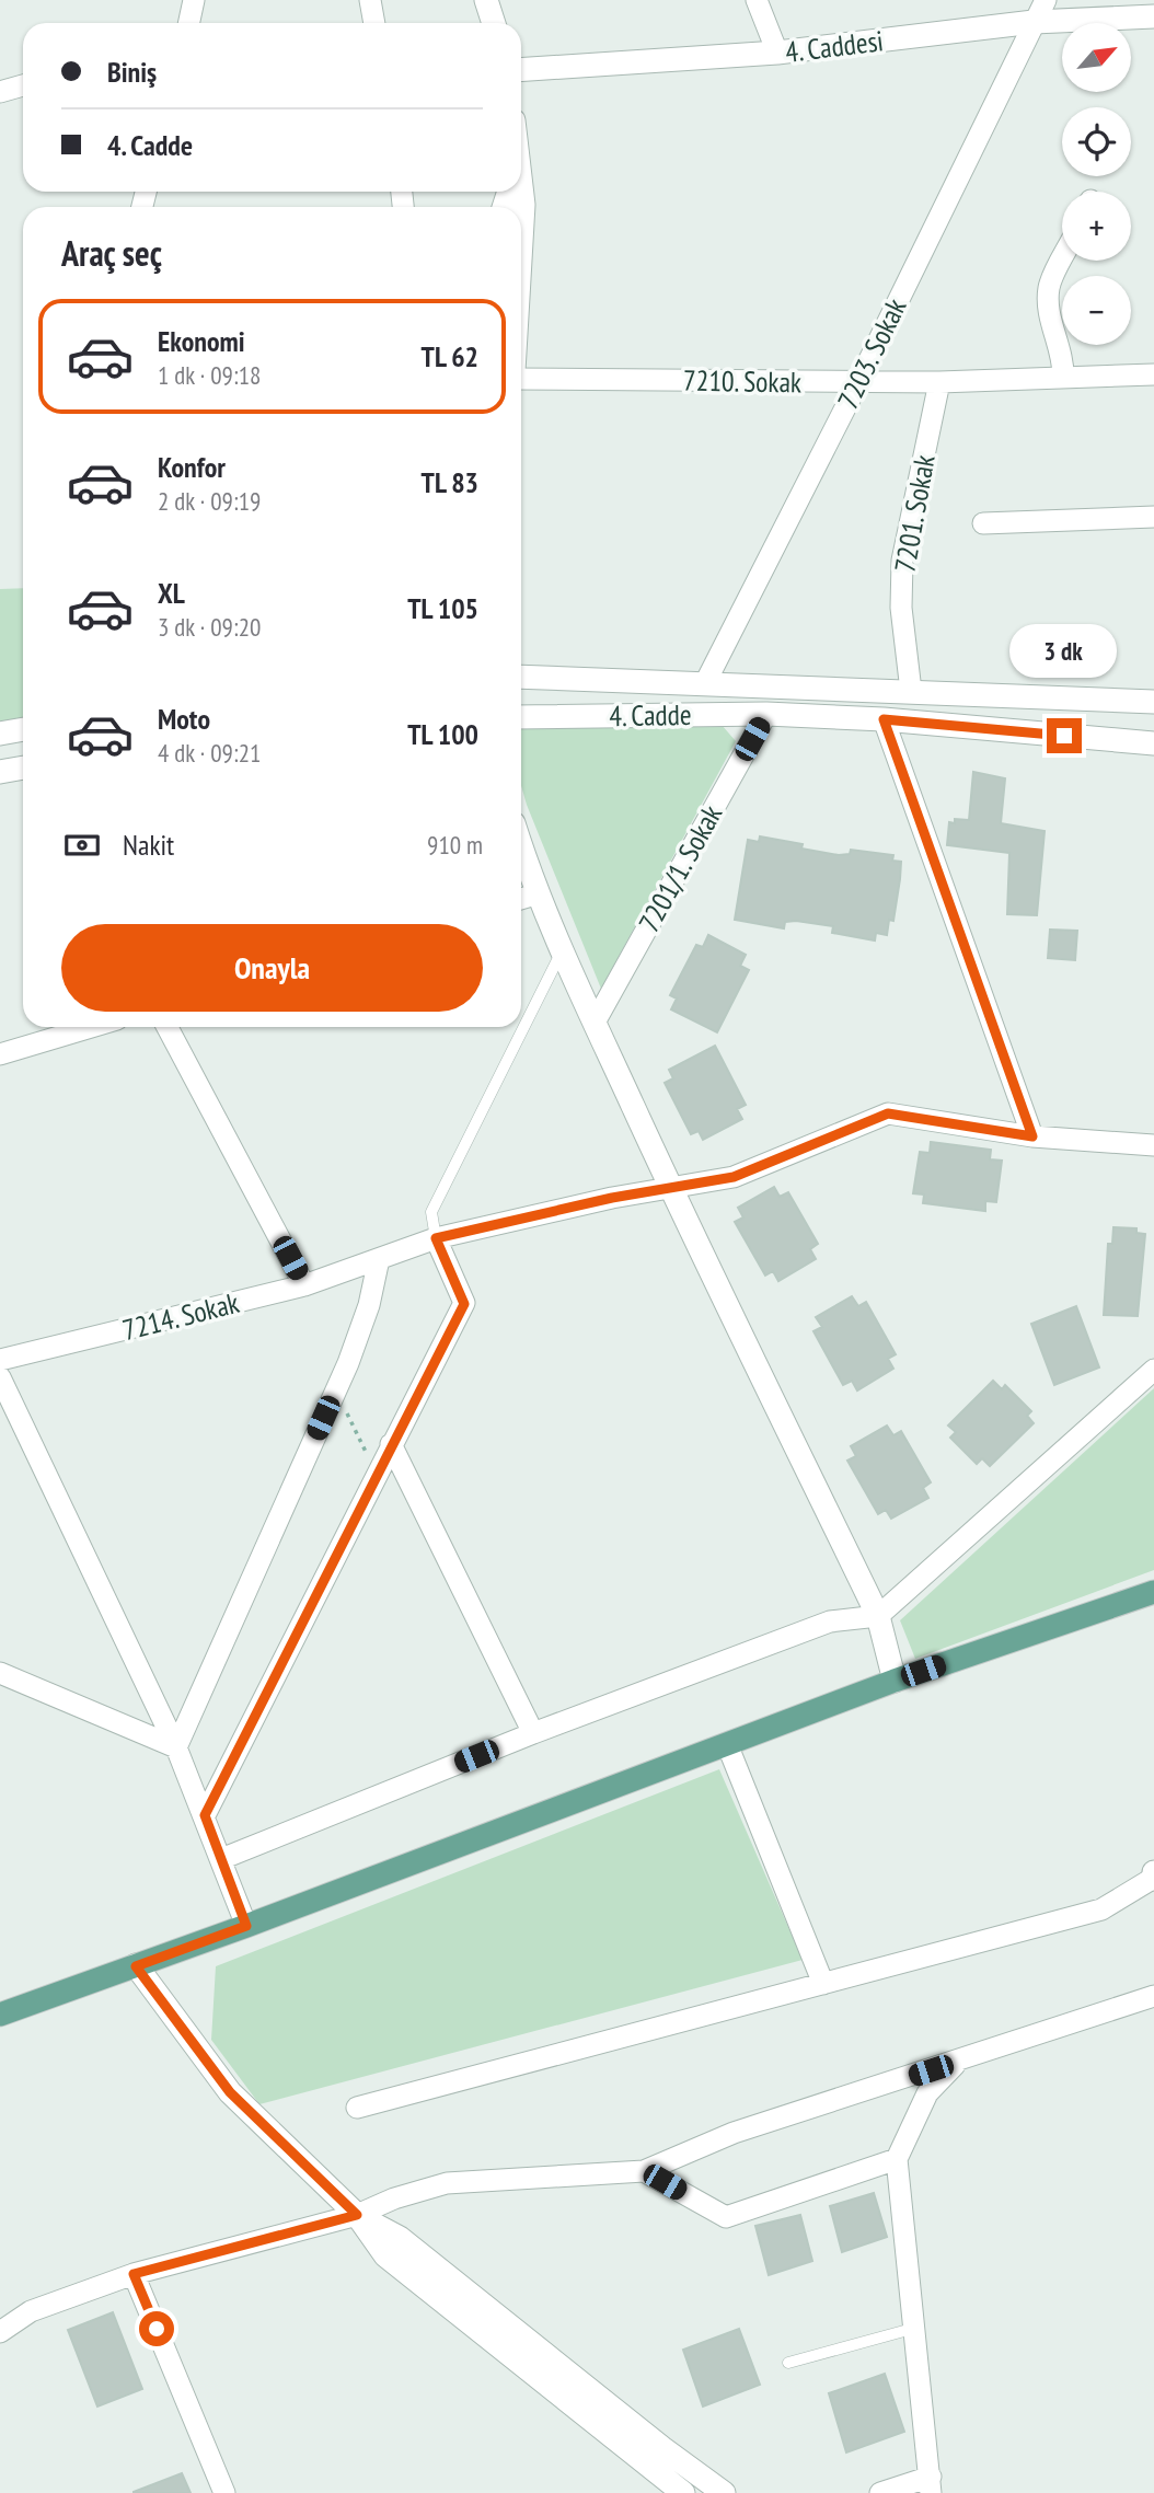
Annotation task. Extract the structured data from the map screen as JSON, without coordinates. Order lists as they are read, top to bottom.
{
  "streets": {
    "street": [
      "4. Caddesi",
      "7203. Sokak",
      "7210. Sokak",
      "7201. Sokak",
      "4. Cadde",
      "7201/1. Sokak",
      "7214. Sokak"
    ]
  },
  "crossings": [
    ["4. Caddesi", "7203. Sokak"],
    ["7203. Sokak", "7210. Sokak"],
    ["7203. Sokak", "4. Cadde"],
    ["7210. Sokak", "7201. Sokak"],
    ["7201. Sokak", "4. Cadde"],
    ["4. Cadde", "7201/1. Sokak"]
  ],
  "north": "top right",
  "page": {
    "map_buttons": ["+", "−"],
    "banner": ["Biniş", "4. Cadde"],
    "heading": "Araç seç",
    "list": [
      {
        "name": "Ekonomi",
        "note": "1 dk · 09:18",
        "value": "TL 62"
      },
      {
        "name": "Konfor",
        "note": "2 dk · 09:19",
        "value": "TL 83"
      },
      {
        "name": "XL",
        "note": "3 dk · 09:20",
        "value": "TL 105"
      },
      {
        "name": "Moto",
        "note": "4 dk · 09:21",
        "value": "TL 100"
      }
    ],
    "bubble": "3 dk",
    "pay": ["Nakit", "910 m"],
    "buttons": "Onayla"
  }
}
